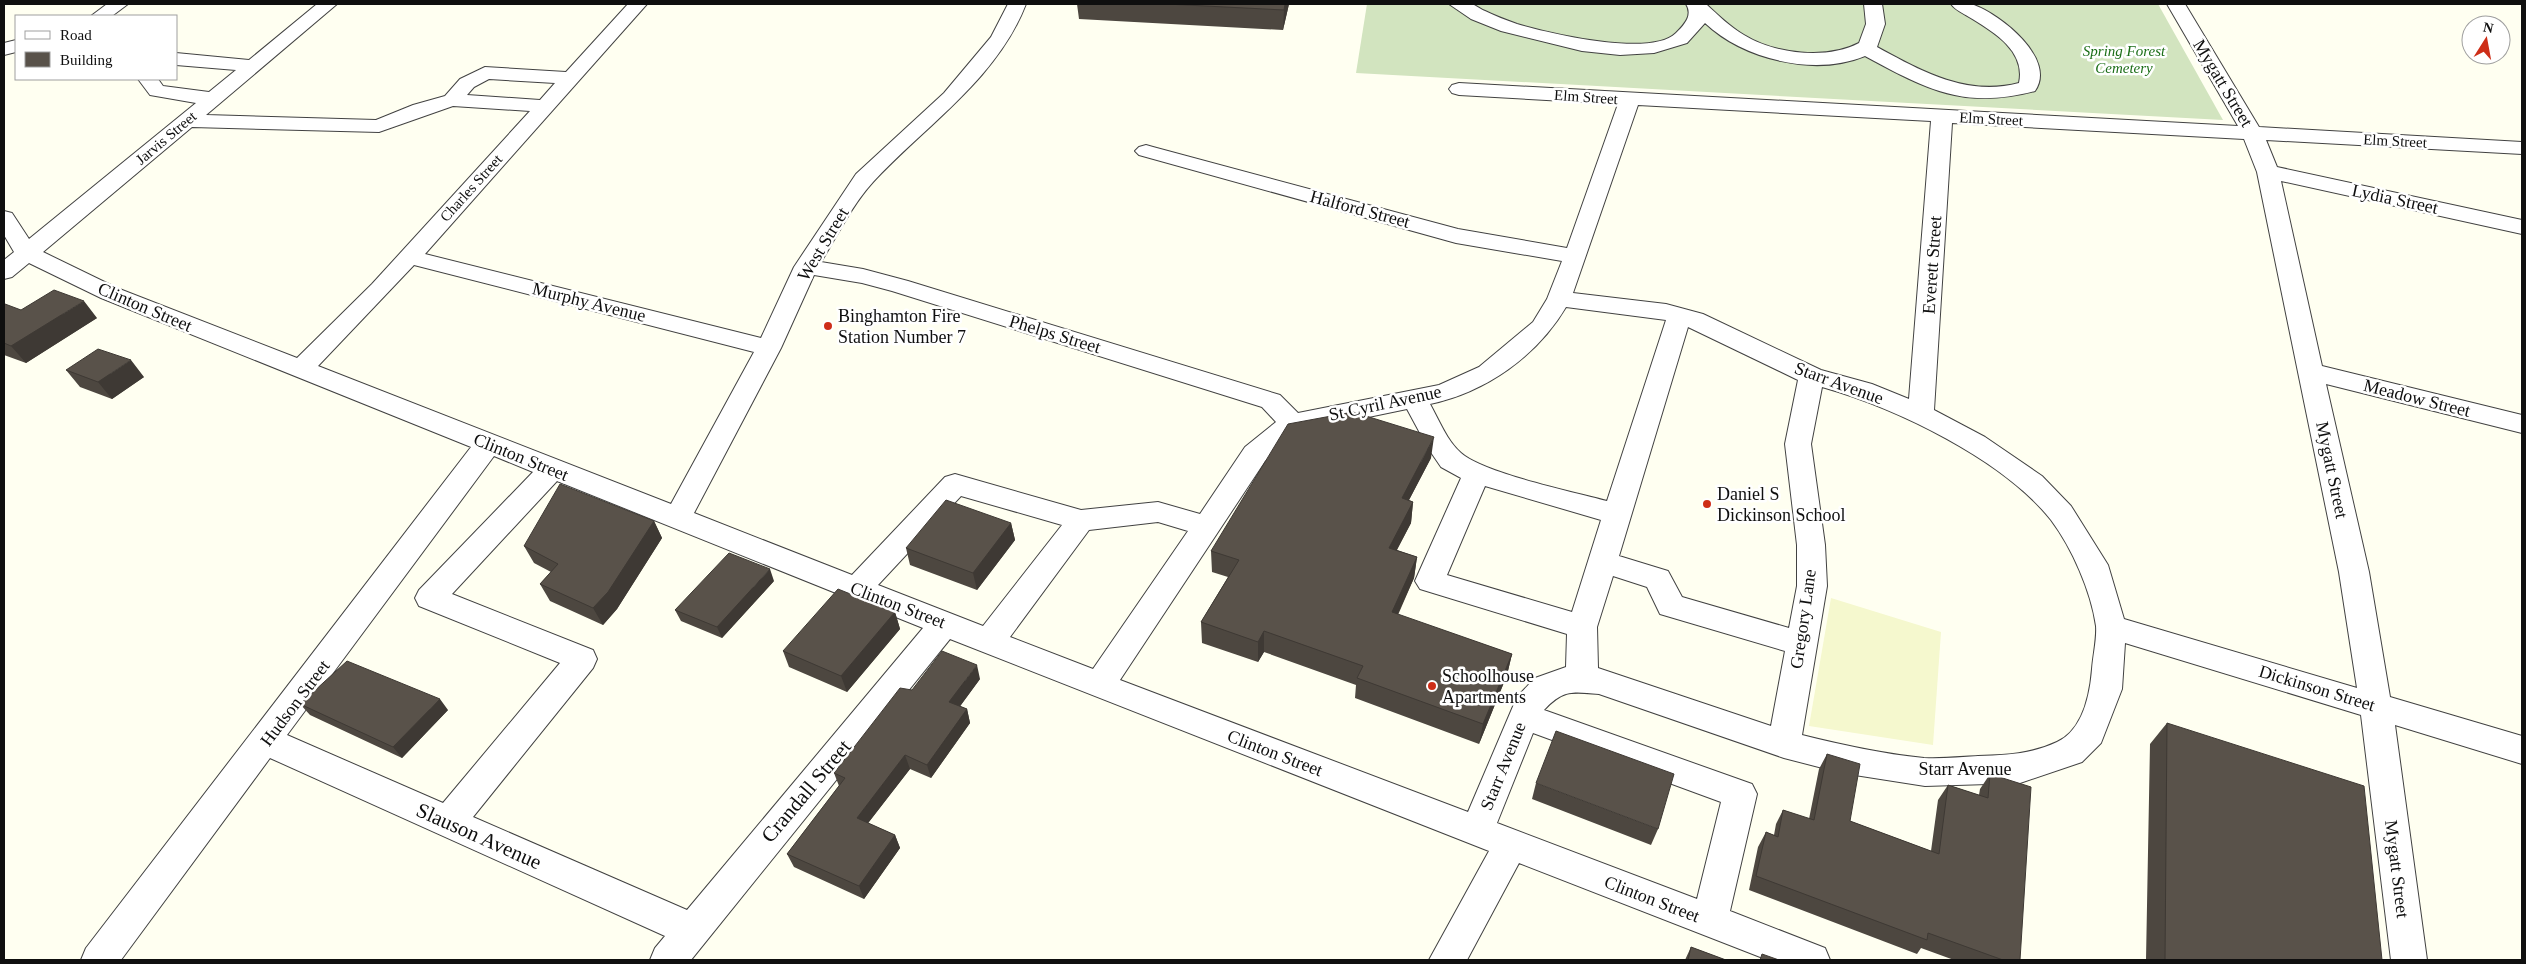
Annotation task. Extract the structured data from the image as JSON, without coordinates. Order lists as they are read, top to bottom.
{
  "streets": {
    "street": [
      "Mygatt Street",
      "Elm Street",
      "Jarvis Street",
      "Charles Street",
      "Lydia Street",
      "Halford Street",
      "West Street",
      "Everett Street",
      "Murphy Avenue",
      "Clinton Street",
      "Phelps Street",
      "Starr Avenue",
      "Meadow Street",
      "St Cyril Avenue",
      "Gregory Lane",
      "Dickinson Street",
      "Hudson Street",
      "Crandall Street",
      "Slauson Avenue"
    ]
  },
  "crossings": [
    ["Mygatt Street", "Elm Street"],
    ["Mygatt Street", "Lydia Street"],
    ["Mygatt Street", "Meadow Street"],
    ["Mygatt Street", "Dickinson Street"],
    ["Elm Street", "Everett Street"],
    ["Elm Street", "St Cyril Avenue"],
    ["Jarvis Street", "Clinton Street"],
    ["Charles Street", "Murphy Avenue"],
    ["Charles Street", "Clinton Street"],
    ["Halford Street", "St Cyril Avenue"],
    ["West Street", "Murphy Avenue"],
    ["West Street", "Clinton Street"],
    ["West Street", "Phelps Street"],
    ["Everett Street", "Starr Avenue"],
    ["Clinton Street", "Starr Avenue"],
    ["Clinton Street", "St Cyril Avenue"],
    ["Clinton Street", "Hudson Street"],
    ["Clinton Street", "Crandall Street"],
    ["Phelps Street", "St Cyril Avenue"],
    ["Starr Avenue", "St Cyril Avenue"],
    ["Starr Avenue", "Gregory Lane"],
    ["Starr Avenue", "Dickinson Street"],
    ["Hudson Street", "Slauson Avenue"],
    ["Crandall Street", "Slauson Avenue"]
  ],
  "parks": ["Spring Forest Cemetery"],
  "places": ["Binghamton Fire Station Number 7", "Daniel S Dickinson School", "Schoolhouse Apartments"],
  "legend": ["Road", "Building"],
  "north": "top"
}
